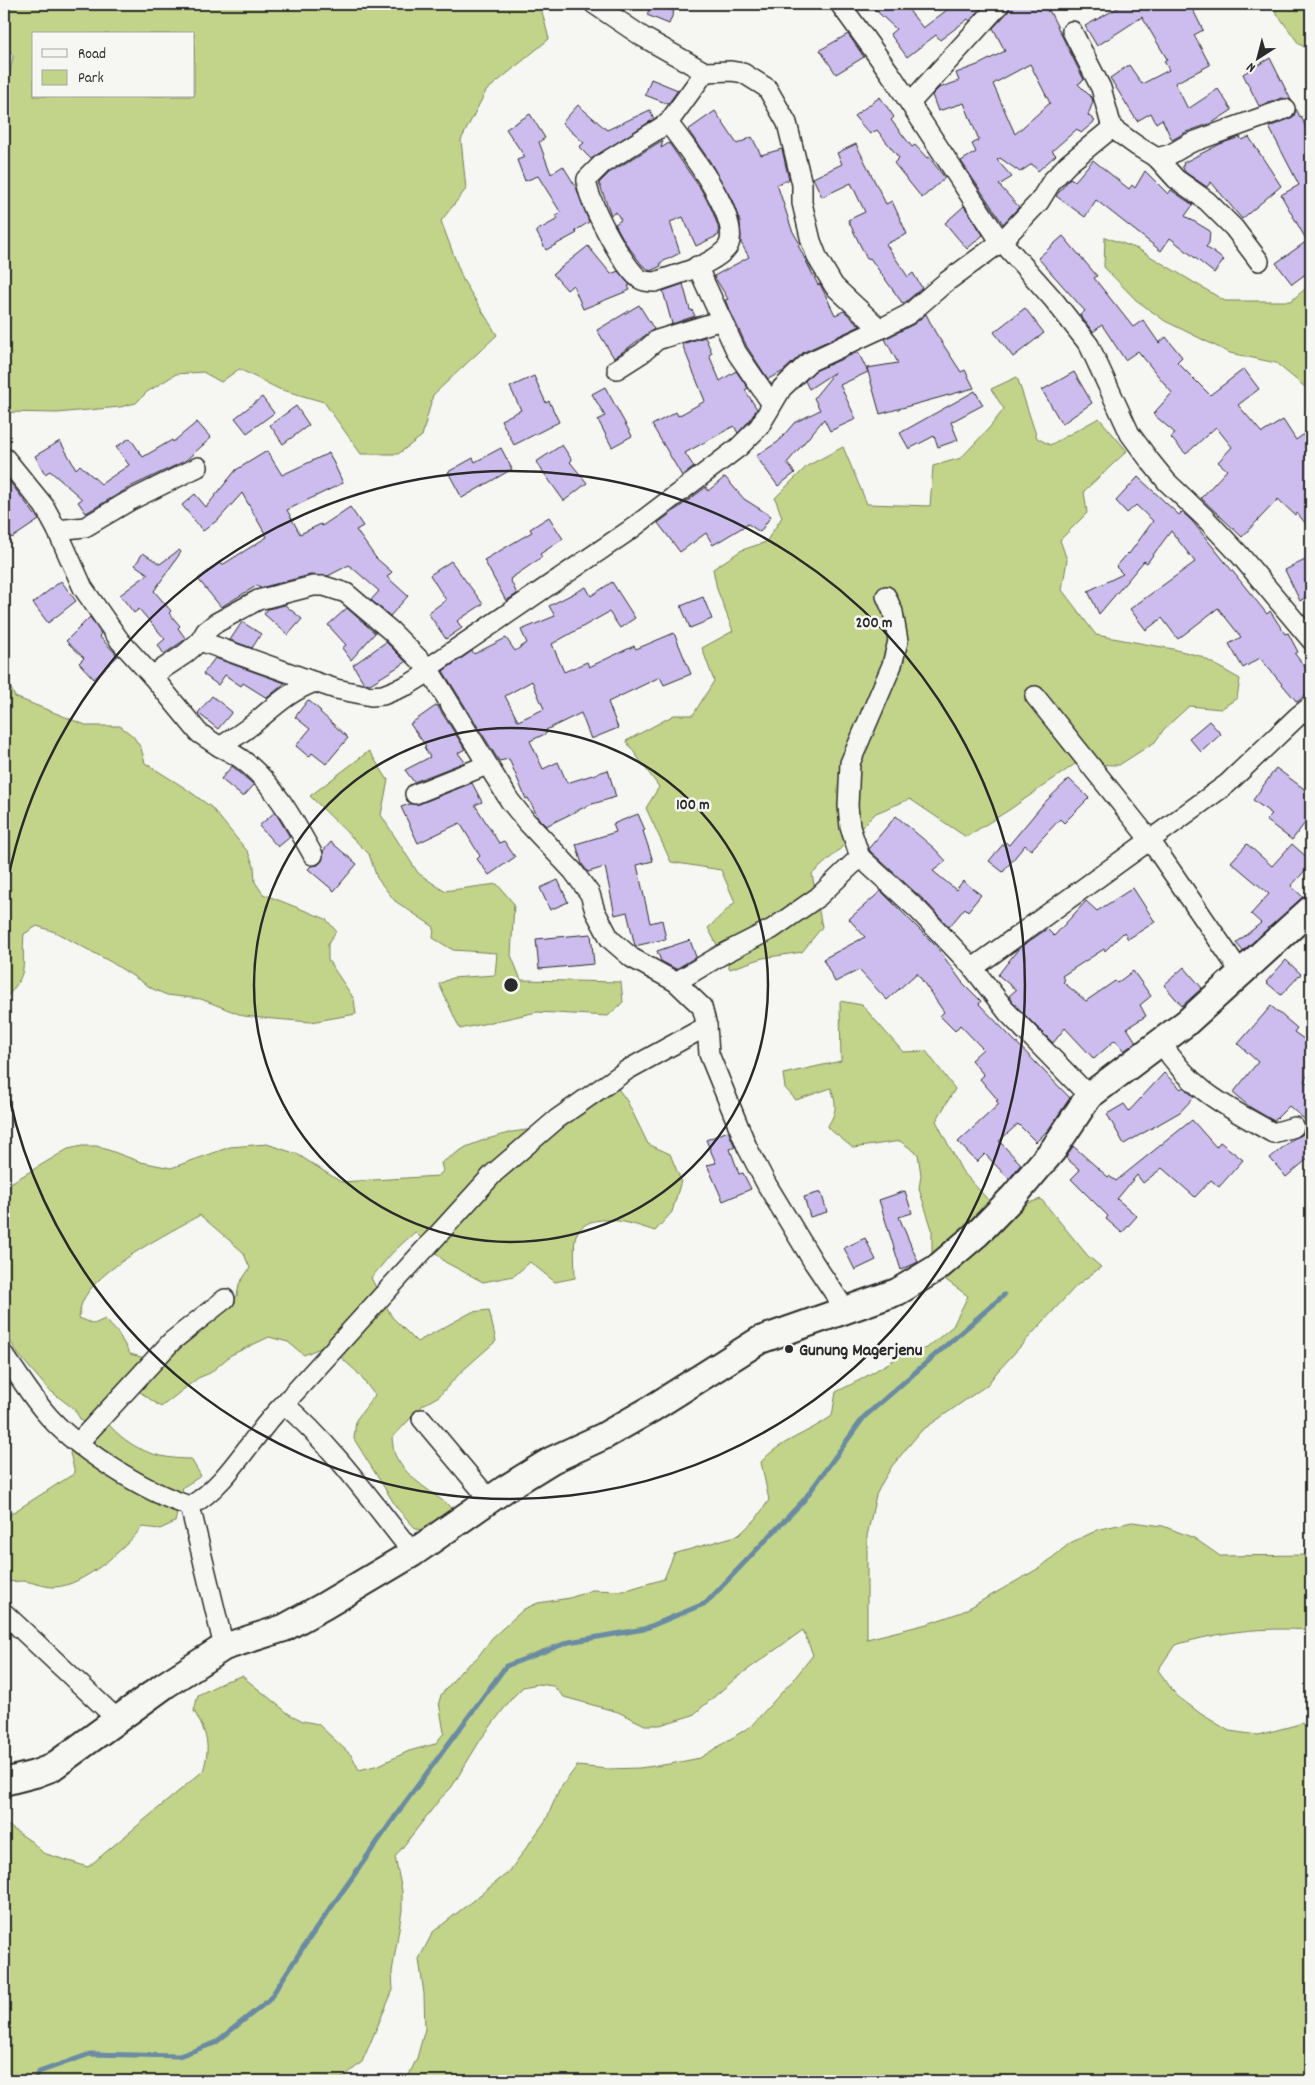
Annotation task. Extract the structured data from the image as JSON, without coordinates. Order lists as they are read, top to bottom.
{
  "places": ["Gunung Magerjenu"],
  "legend": ["Road", "Park"],
  "north": "bottom left",
  "rings": ["200 m", "100 m"]
}
